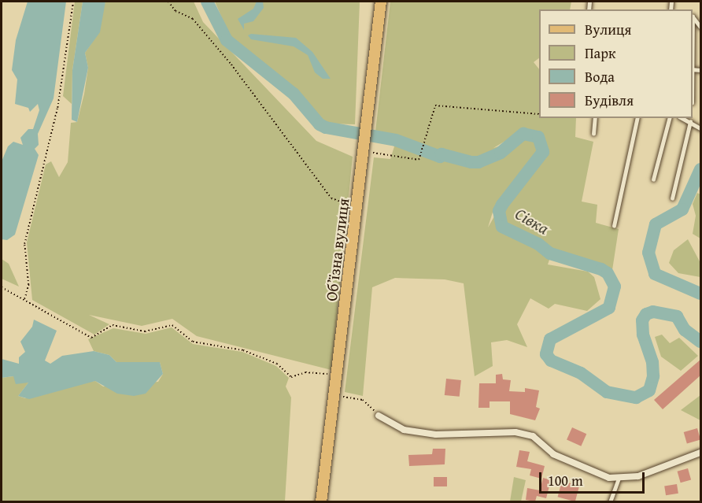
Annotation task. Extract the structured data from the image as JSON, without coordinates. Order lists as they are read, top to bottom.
{
  "streets": {
    "main road": ["Обʼїзна вулиця"]
  },
  "water": ["Сівка"],
  "legend": [
    "Вулиця",
    "Парк",
    "Вода",
    "Будівля"
  ],
  "scale_bar": "100 m"
}
